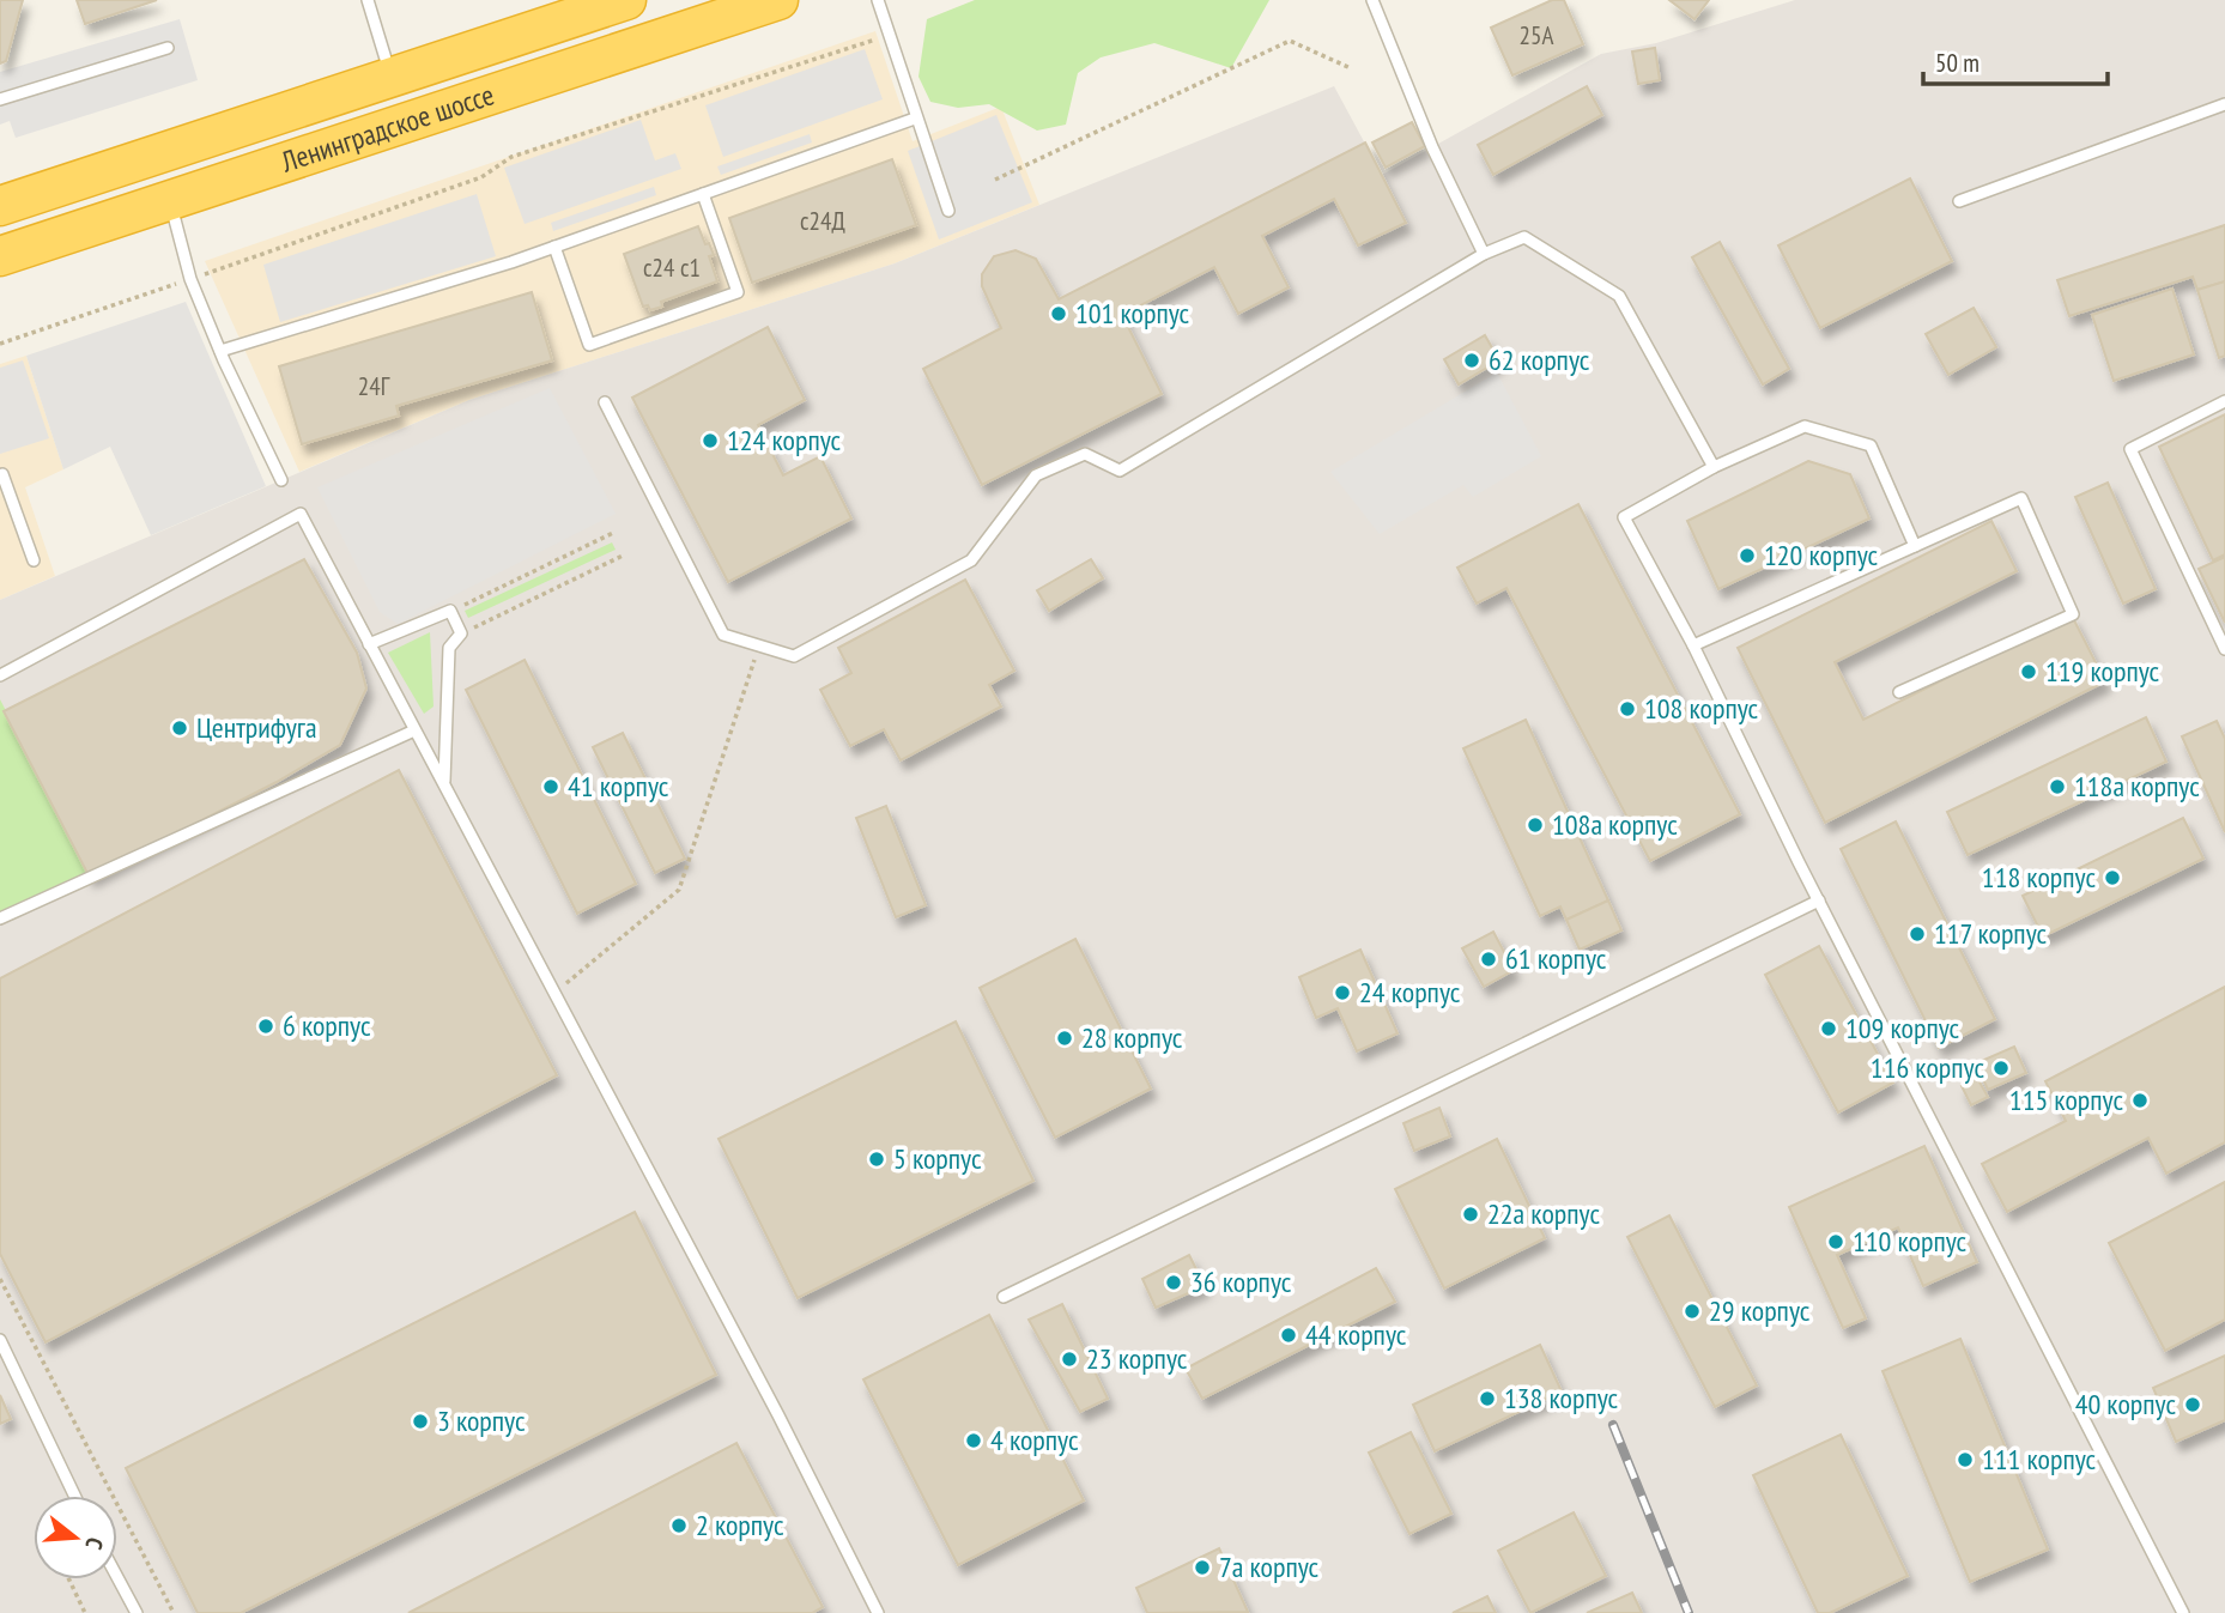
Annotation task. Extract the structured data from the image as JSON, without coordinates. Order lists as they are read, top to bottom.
{
  "streets": {
    "highway": ["Ленинградское шоссе"]
  },
  "places": [
    "101 корпус",
    "62 корпус",
    "124 корпус",
    "120 корпус",
    "119 корпус",
    "108 корпус",
    "Центрифуга",
    "41 корпус",
    "118а корпус",
    "108а корпус",
    "118 корпус",
    "117 корпус",
    "61 корпус",
    "24 корпус",
    "6 корпус",
    "109 корпус",
    "28 корпус",
    "116 корпус",
    "115 корпус",
    "5 корпус",
    "22а корпус",
    "110 корпус",
    "36 корпус",
    "29 корпус",
    "44 корпус",
    "23 корпус",
    "138 корпус",
    "40 корпус",
    "3 корпус",
    "4 корпус",
    "111 корпус",
    "2 корпус",
    "7а корпус"
  ],
  "house_numbers": [
    "25А",
    "с24Д",
    "c24 c1",
    "24Г"
  ],
  "scale_bar": "50 m",
  "north": "right"
}
